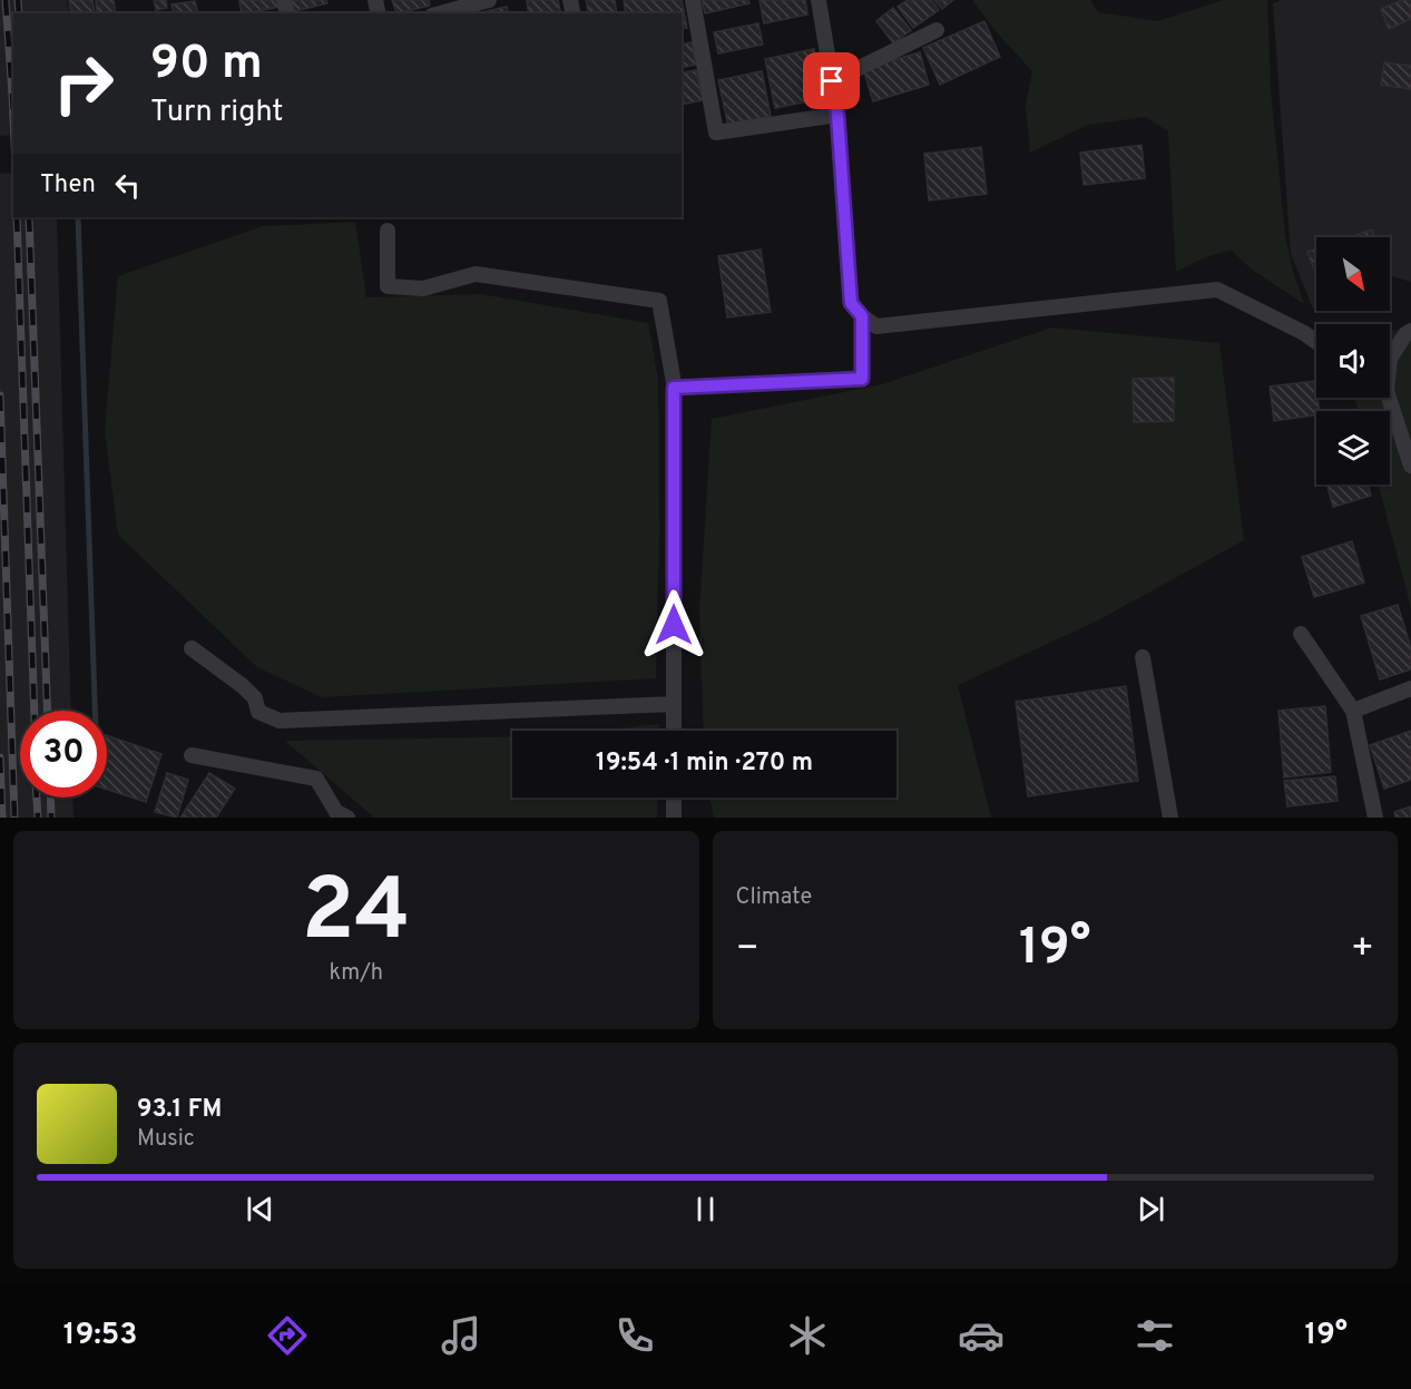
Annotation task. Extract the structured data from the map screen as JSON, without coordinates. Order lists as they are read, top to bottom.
{
  "north": "bottom right",
  "page": {
    "turn": ["90 m", "Turn right"],
    "then": "Then",
    "limit": "30",
    "trip": "19:54 · 1 min · 270 m",
    "tile": [
      ["24", "km/h"],
      "Climate"
    ],
    "heat": ["−", "19°", "+"],
    "song": ["93.1 FM", "Music"],
    "tabs": ["19:53", "19°"]
  }
}
